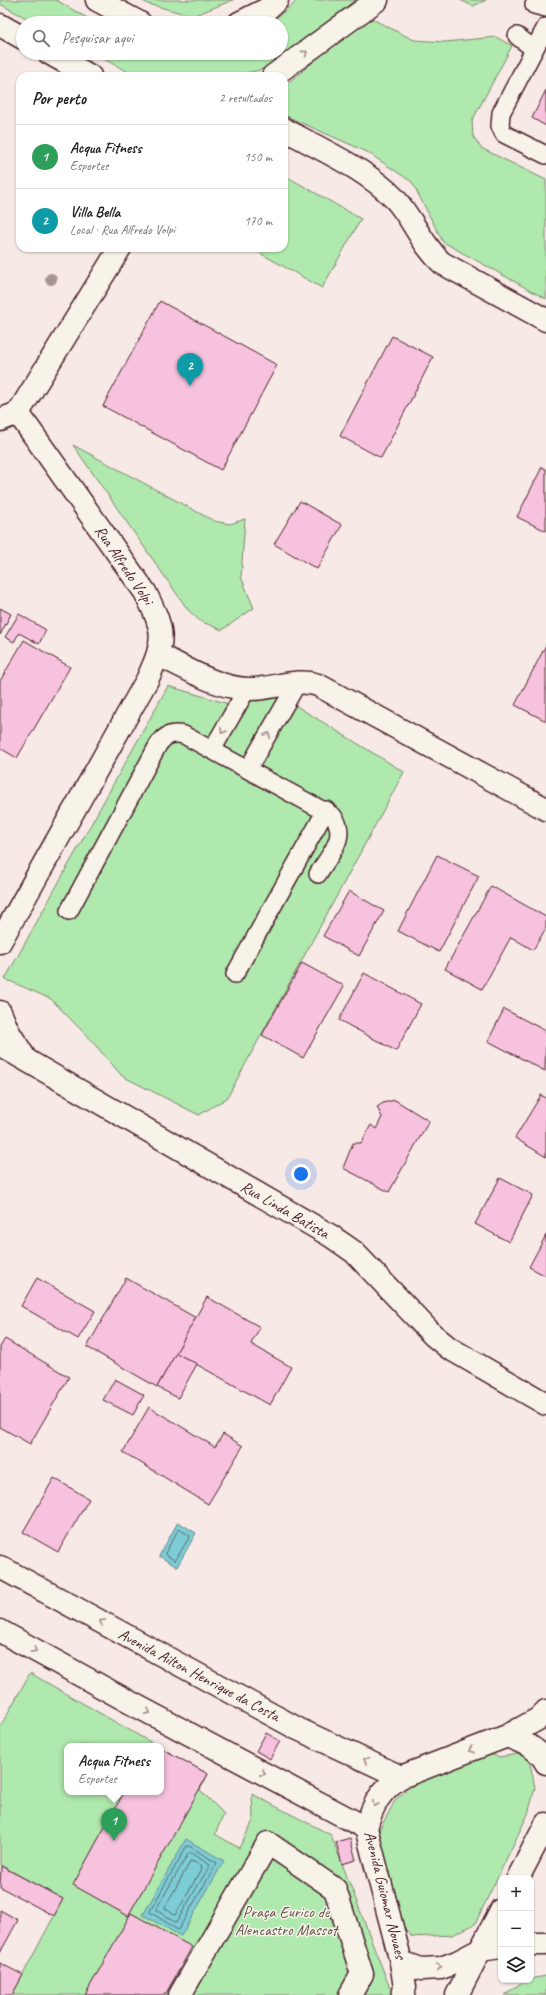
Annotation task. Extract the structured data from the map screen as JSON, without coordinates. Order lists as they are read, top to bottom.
{
  "streets": {
    "street": [
      "Rua Alfredo Volpi",
      "Rua Linda Batista",
      "Avenida Ailton Henrique da Costa",
      "Avenida Guiomar Novaes"
    ]
  },
  "crossings": [
    ["Avenida Ailton Henrique da Costa", "Avenida Guiomar Novaes"]
  ],
  "one_way": ["Avenida Guiomar Novaes"],
  "parks": ["Praça Eurico de Alencastro Massot"],
  "page": {
    "search": "Pesquisar aqui",
    "heading": ["Por perto", "2 resultados"],
    "list": [
      {
        "mark": "1",
        "name": "Acqua Fitness",
        "note": "Esportes",
        "value": "150 m"
      },
      {
        "mark": "2",
        "name": "Villa Bella",
        "note": "Local · Rua Alfredo Volpi",
        "value": "170 m"
      }
    ],
    "pins": ["2", "1"],
    "popup": ["Acqua Fitness", "Esportes"],
    "map_buttons": ["+", "−"]
  }
}
